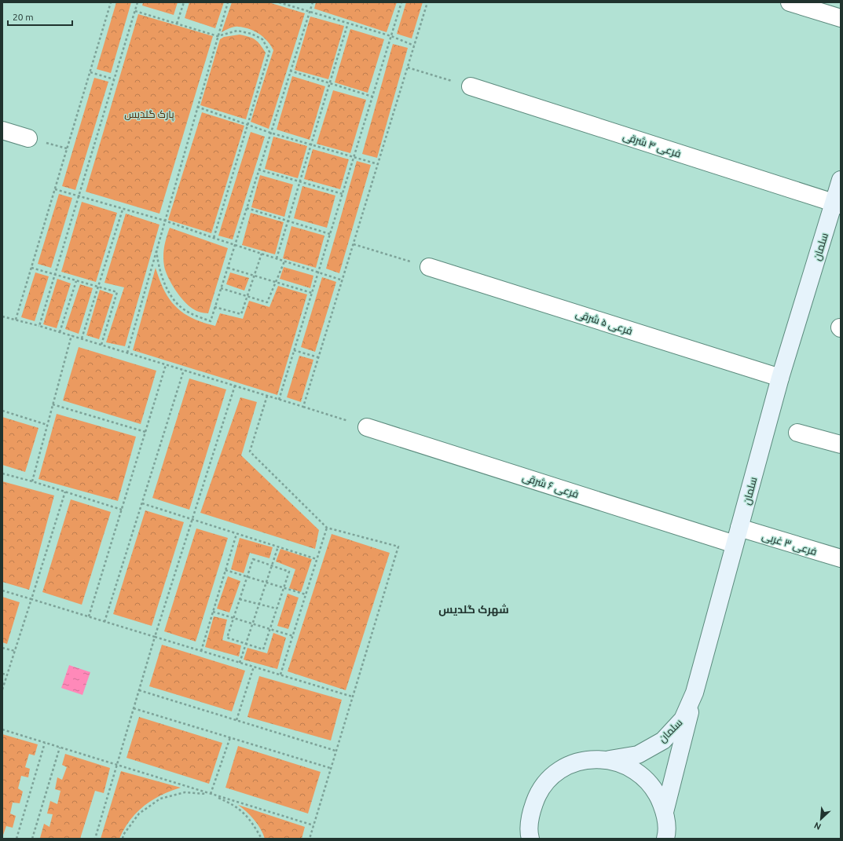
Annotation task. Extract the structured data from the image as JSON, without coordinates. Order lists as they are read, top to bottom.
{
  "streets": {
    "street": [
      "فرعی ۴ شرقی",
      "سلمان",
      "فرعی ۵ شرقی",
      "فرعی ۶ شرقی",
      "فرعی ۳ غربی"
    ]
  },
  "crossings": [
    ["فرعی ۴ شرقی", "سلمان"],
    ["سلمان", "فرعی ۵ شرقی"],
    ["سلمان", "فرعی ۶ شرقی"],
    ["سلمان", "فرعی ۳ غربی"],
    ["فرعی ۶ شرقی", "فرعی ۳ غربی"]
  ],
  "districts": ["شهرک گلدیس"],
  "parks": ["پارک گلدیس"],
  "scale_bar": "20 m",
  "north": "bottom left"
}
